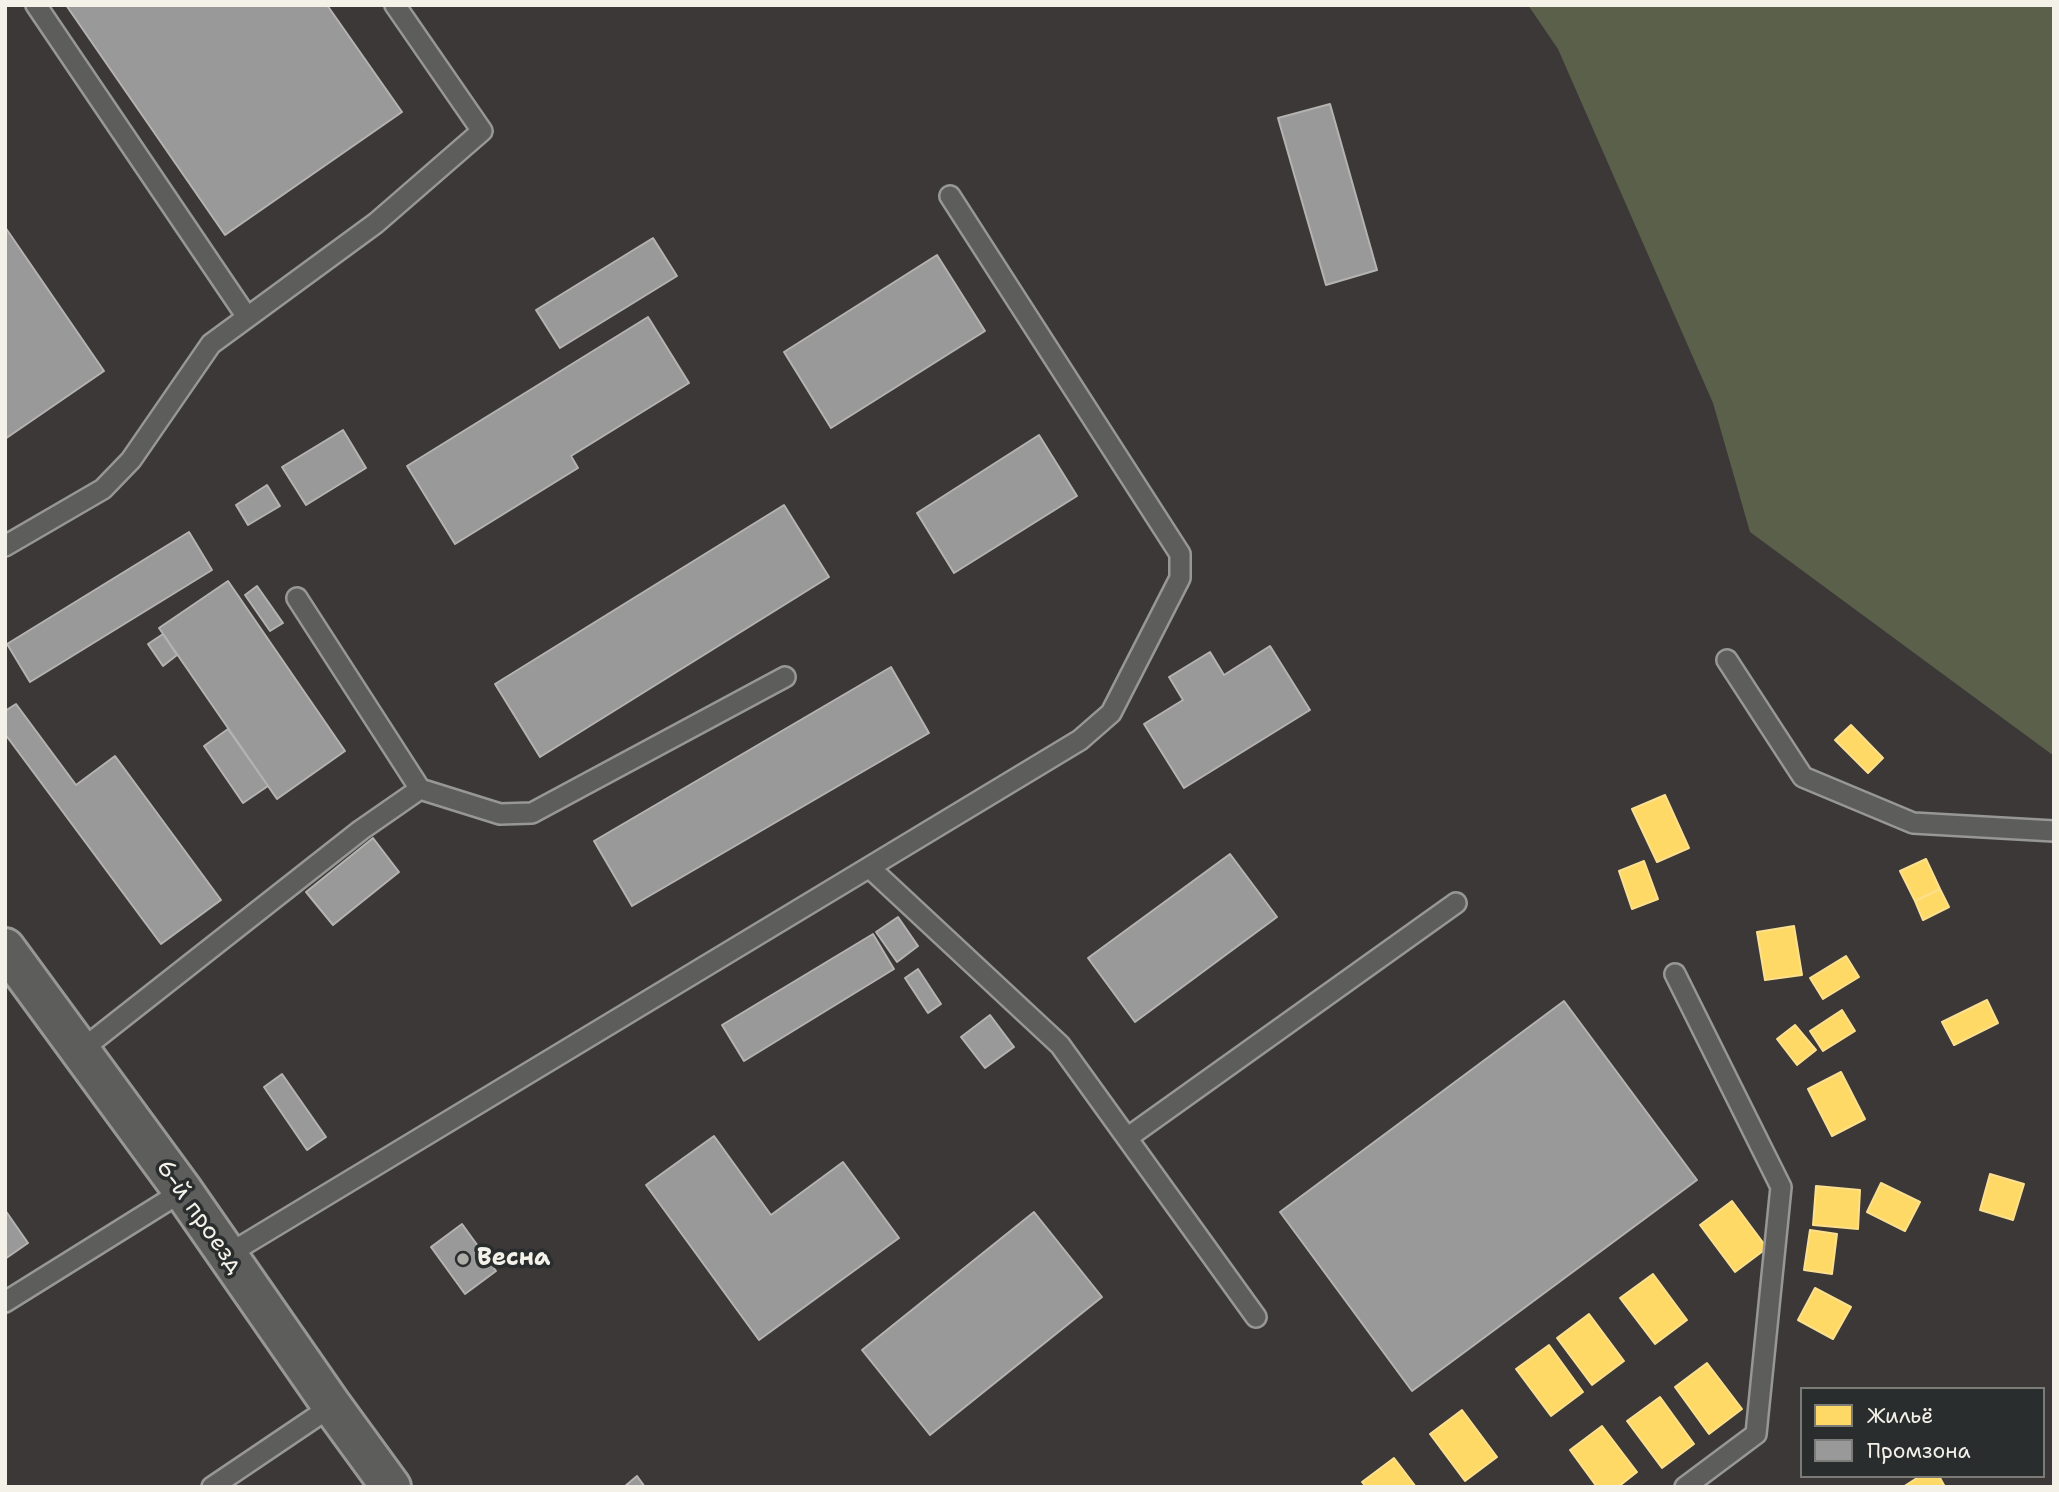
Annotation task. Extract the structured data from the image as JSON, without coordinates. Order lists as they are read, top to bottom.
{
  "streets": {
    "street": ["6-й проезд"]
  },
  "places": ["Весна"],
  "legend": ["Жильё", "Промзона"]
}
